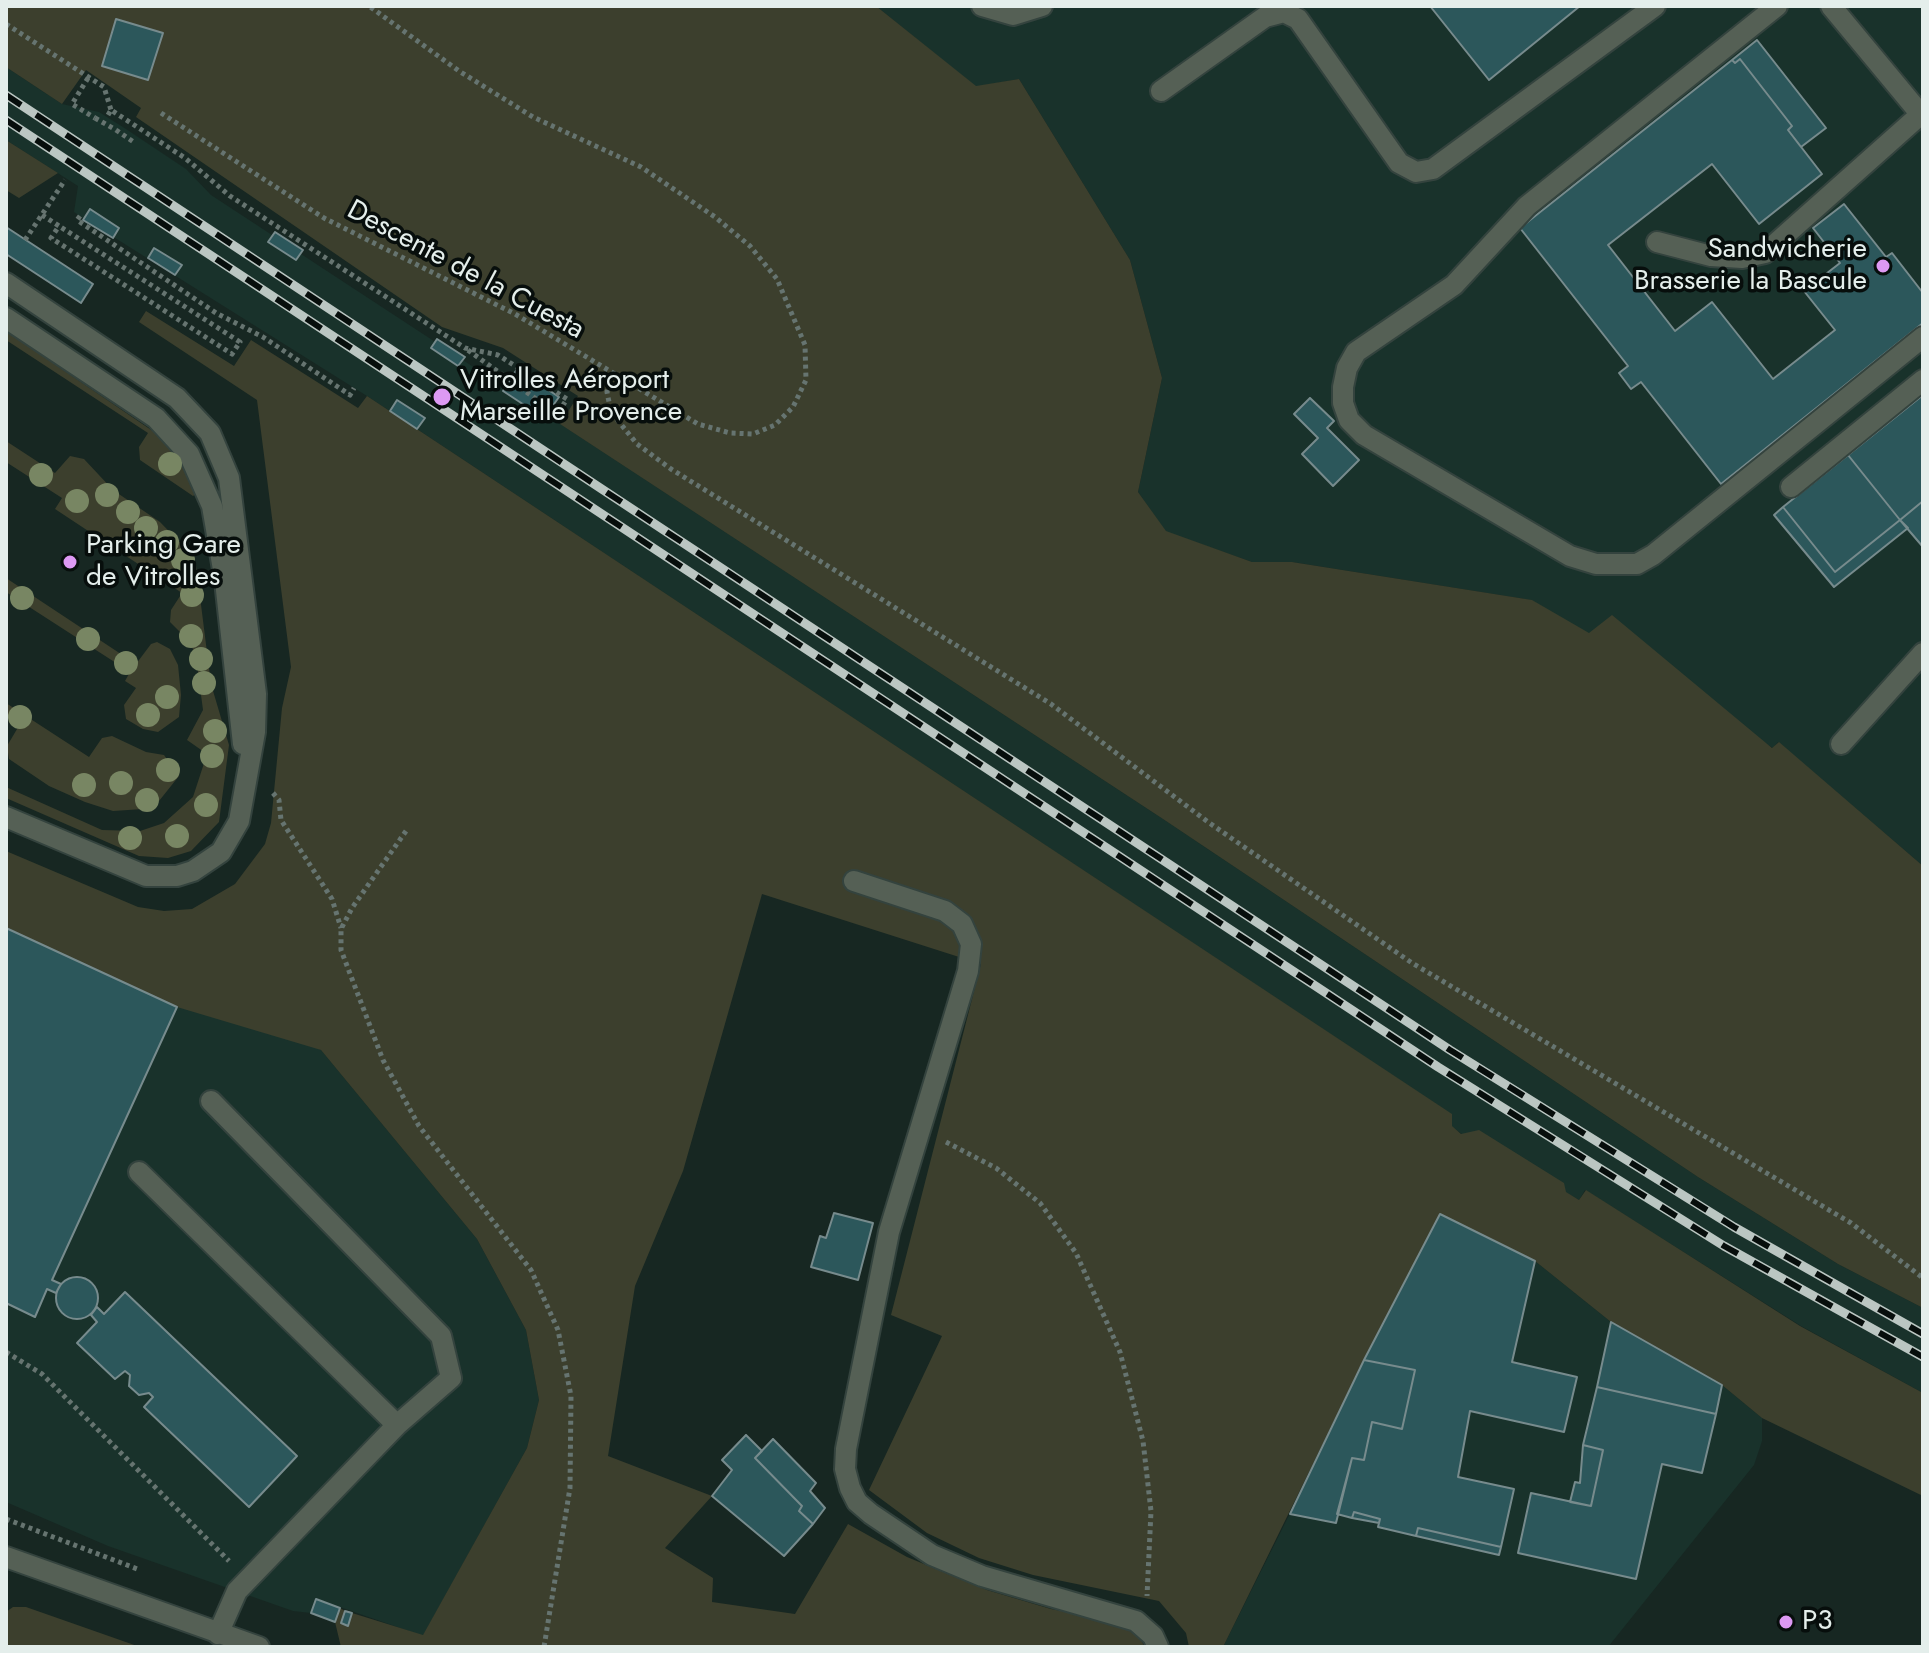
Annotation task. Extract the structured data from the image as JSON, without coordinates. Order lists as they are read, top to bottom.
{
  "streets": {
    "path": ["Descente de la Cuesta"]
  },
  "places": [
    "Sandwicherie Brasserie la Bascule",
    "Vitrolles Aéroport Marseille Provence",
    "Parking Gare de Vitrolles",
    "P3"
  ]
}
